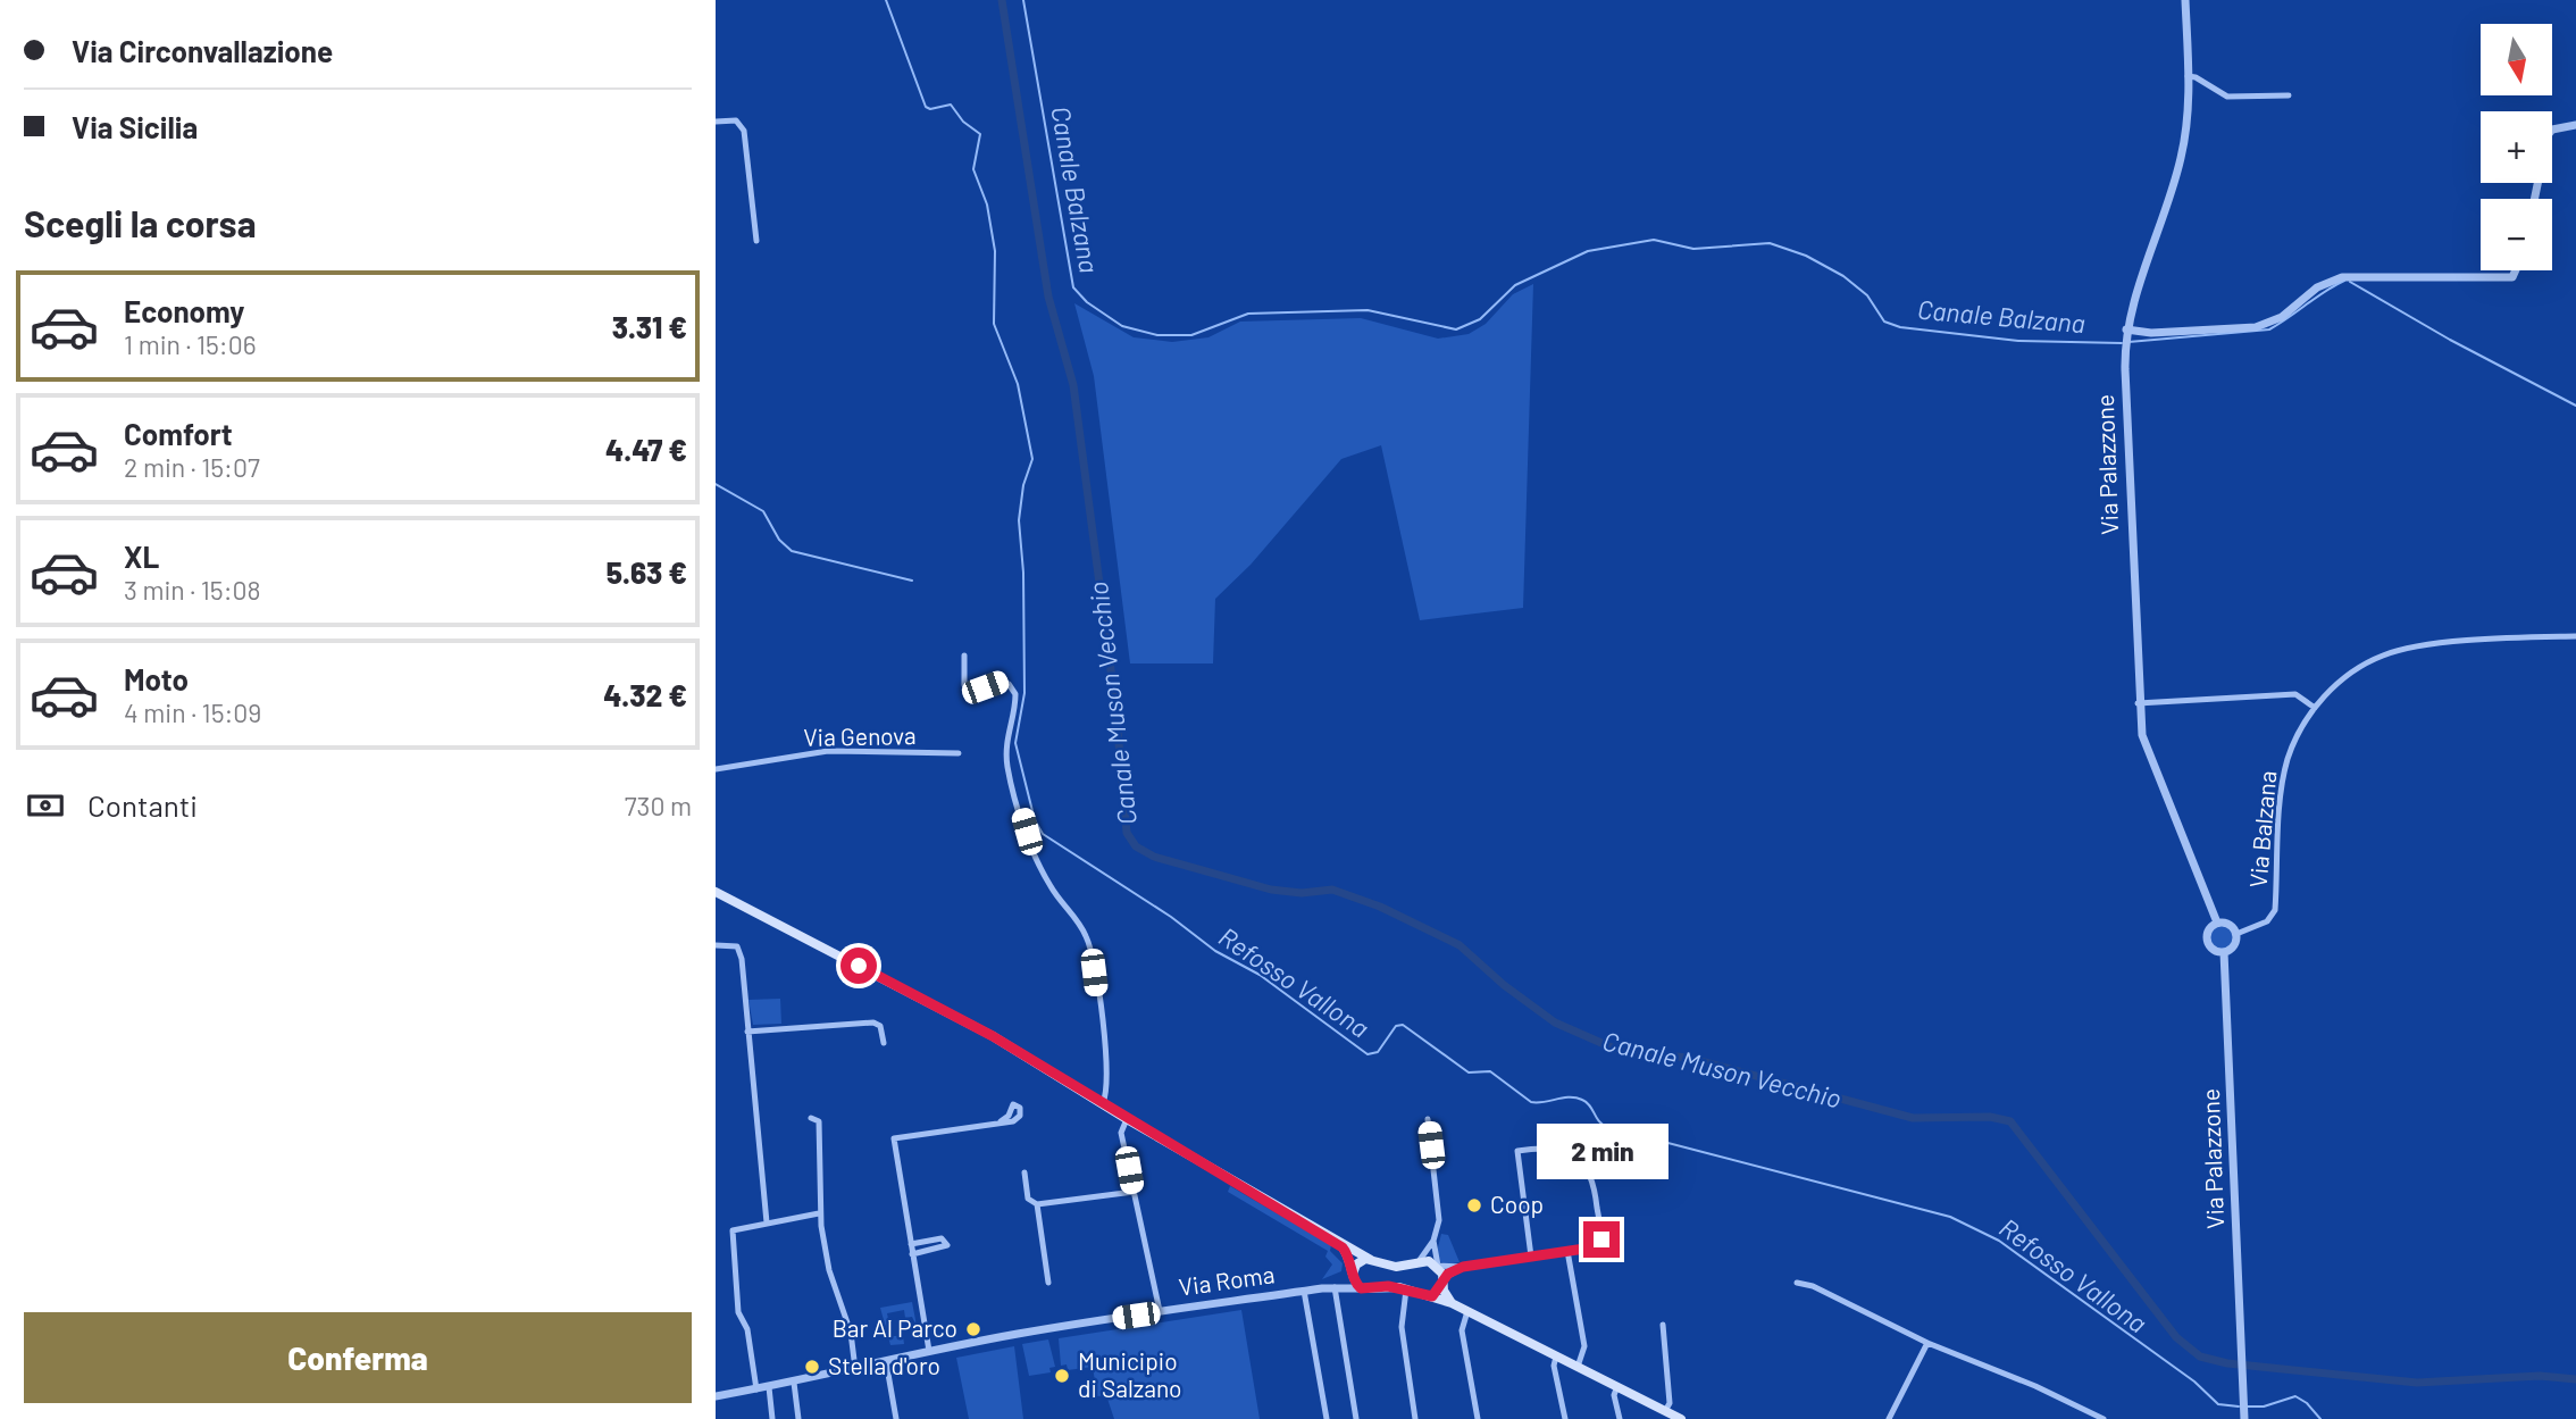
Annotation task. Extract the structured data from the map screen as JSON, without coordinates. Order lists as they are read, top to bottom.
{
  "streets": {
    "main road": ["Via Roma"],
    "street": ["Via Palazzone", "Via Genova", "Via Balzana"]
  },
  "crossings": [
    ["Via Palazzone", "Via Balzana"]
  ],
  "water": ["Canale Balzana", "Canale Muson Vecchio", "Refosso Vallona"],
  "places": [
    "Coop",
    "Bar Al Parco",
    "Stella d'oro",
    "Municipio di Salzano"
  ],
  "north": "bottom",
  "page": {
    "banner": ["Via Circonvallazione", "Via Sicilia"],
    "map_buttons": ["+", "−"],
    "heading": "Scegli la corsa",
    "list": [
      {
        "name": "Economy",
        "note": "1 min · 15:06",
        "value": "3.31 €"
      },
      {
        "name": "Comfort",
        "note": "2 min · 15:07",
        "value": "4.47 €"
      },
      {
        "name": "XL",
        "note": "3 min · 15:08",
        "value": "5.63 €"
      },
      {
        "name": "Moto",
        "note": "4 min · 15:09",
        "value": "4.32 €"
      }
    ],
    "pay": ["Contanti", "730 m"],
    "bubble": "2 min",
    "buttons": "Conferma"
  }
}
